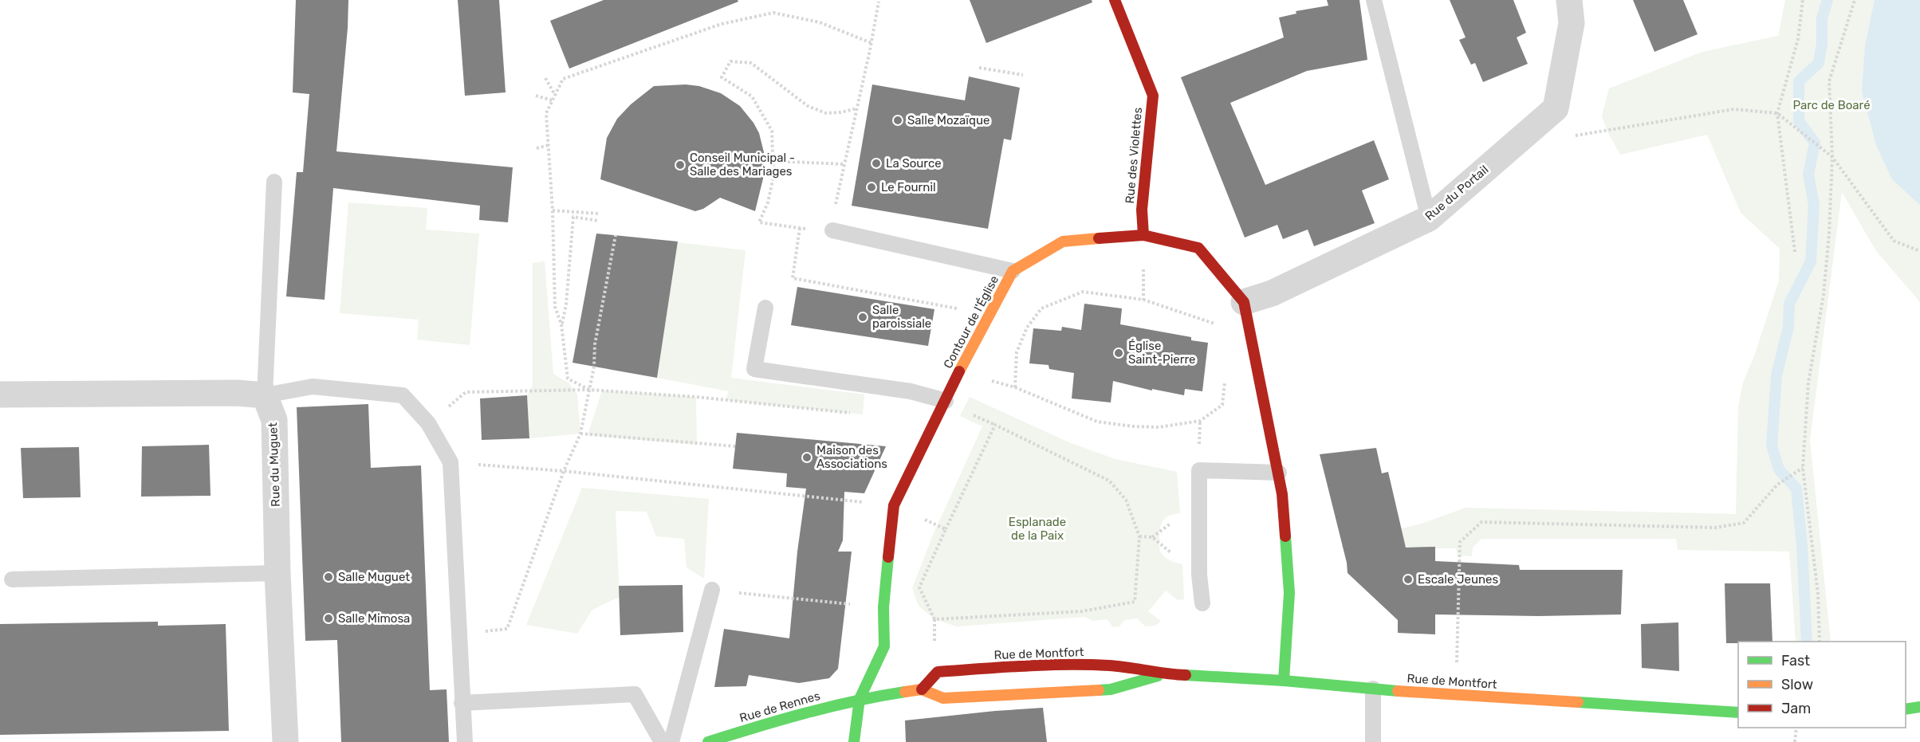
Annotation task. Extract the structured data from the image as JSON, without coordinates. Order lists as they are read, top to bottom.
{
  "streets": {
    "street": [
      "Rue des Violettes",
      "Rue du Portail",
      "Contour de l'Église",
      "Rue du Muguet",
      "Rue de Montfort",
      "Rue de Rennes"
    ]
  },
  "crossings": [
    ["Rue des Violettes", "Contour de l'Église"],
    ["Rue du Portail", "Contour de l'Église"],
    ["Contour de l'Église", "Rue de Montfort"],
    ["Contour de l'Église", "Rue de Rennes"]
  ],
  "parks": ["Parc de Boaré", "Esplanade de la Paix"],
  "places": [
    "Salle Mozaïque",
    "La Source",
    "Conseil Municipal - Salle des Mariages",
    "Le Fournil",
    "Salle paroissiale",
    "Église Saint-Pierre",
    "Maison des Associations",
    "Salle Muguet",
    "Escale Jeunes",
    "Salle Mimosa"
  ],
  "legend": ["Fast", "Slow", "Jam"]
}
